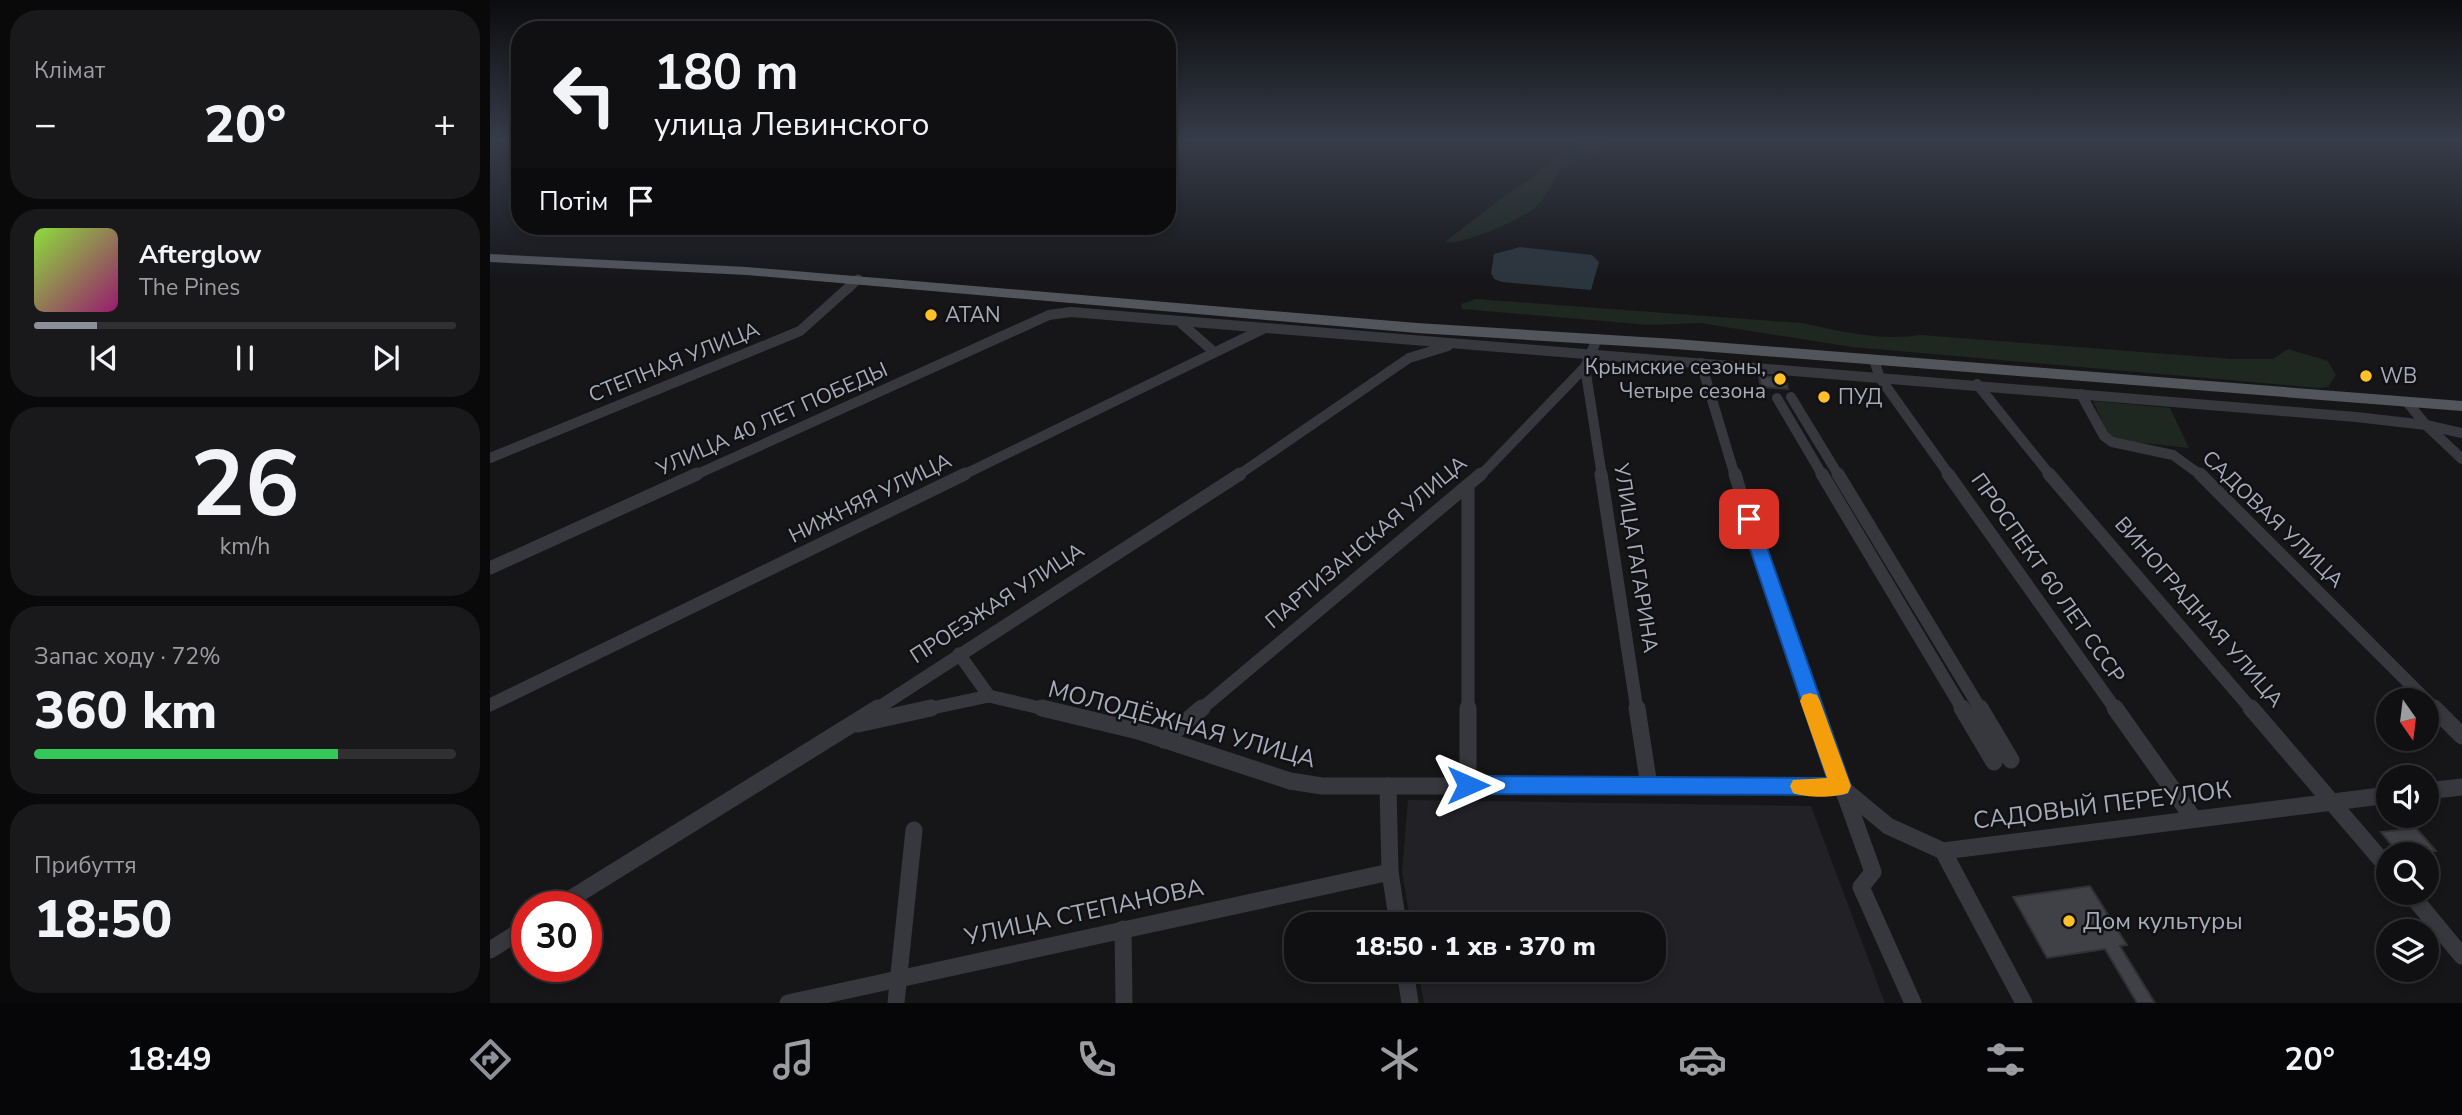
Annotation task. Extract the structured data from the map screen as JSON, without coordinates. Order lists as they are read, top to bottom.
{
  "streets": {
    "street": [
      "СТЕПНАЯ УЛИЦА",
      "УЛИЦА 40 ЛЕТ ПОБЕДЫ",
      "НИЖНЯЯ УЛИЦА",
      "САДОВАЯ УЛИЦА",
      "ПАРТИЗАНСКАЯ УЛИЦА",
      "УЛИЦА ГАГАРИНА",
      "ПРОСПЕКТ 60 ЛЕТ СССР",
      "ПРОЕЗЖАЯ УЛИЦА",
      "ВИНОГРАДНАЯ УЛИЦА",
      "МОЛОДЁЖНАЯ УЛИЦА",
      "САДОВЫЙ ПЕРЕУЛОК",
      "УЛИЦА СТЕПАНОВА"
    ]
  },
  "crossings": [
    ["УЛИЦА 40 ЛЕТ ПОБЕДЫ", "НИЖНЯЯ УЛИЦА"],
    ["УЛИЦА 40 ЛЕТ ПОБЕДЫ", "САДОВАЯ УЛИЦА"],
    ["УЛИЦА 40 ЛЕТ ПОБЕДЫ", "ПАРТИЗАНСКАЯ УЛИЦА"],
    ["УЛИЦА 40 ЛЕТ ПОБЕДЫ", "УЛИЦА ГАГАРИНА"],
    ["УЛИЦА 40 ЛЕТ ПОБЕДЫ", "ПРОСПЕКТ 60 ЛЕТ СССР"],
    ["УЛИЦА 40 ЛЕТ ПОБЕДЫ", "ПРОЕЗЖАЯ УЛИЦА"],
    ["УЛИЦА 40 ЛЕТ ПОБЕДЫ", "ВИНОГРАДНАЯ УЛИЦА"],
    ["ПАРТИЗАНСКАЯ УЛИЦА", "УЛИЦА ГАГАРИНА"],
    ["ПАРТИЗАНСКАЯ УЛИЦА", "МОЛОДЁЖНАЯ УЛИЦА"],
    ["УЛИЦА ГАГАРИНА", "МОЛОДЁЖНАЯ УЛИЦА"],
    ["ПРОСПЕКТ 60 ЛЕТ СССР", "САДОВЫЙ ПЕРЕУЛОК"],
    ["ПРОЕЗЖАЯ УЛИЦА", "МОЛОДЁЖНАЯ УЛИЦА"],
    ["ВИНОГРАДНАЯ УЛИЦА", "САДОВЫЙ ПЕРЕУЛОК"]
  ],
  "places": [
    "ATAN",
    "WB",
    "Крымские сезоны, Четыре сезона",
    "ПУД",
    "Дом культуры"
  ],
  "north": "bottom",
  "page": {
    "tile": [
      "Клімат",
      ["26", "km/h"],
      ["Запас ходу · 72%", "360 km"],
      ["Прибуття", "18:50"]
    ],
    "turn": ["180 m", "улица Левинского"],
    "heat": ["−", "20°", "+"],
    "then": "Потім",
    "song": ["Afterglow", "The Pines"],
    "limit": "30",
    "trip": "18:50 · 1 хв · 370 m",
    "tabs": ["18:49", "20°"]
  }
}
